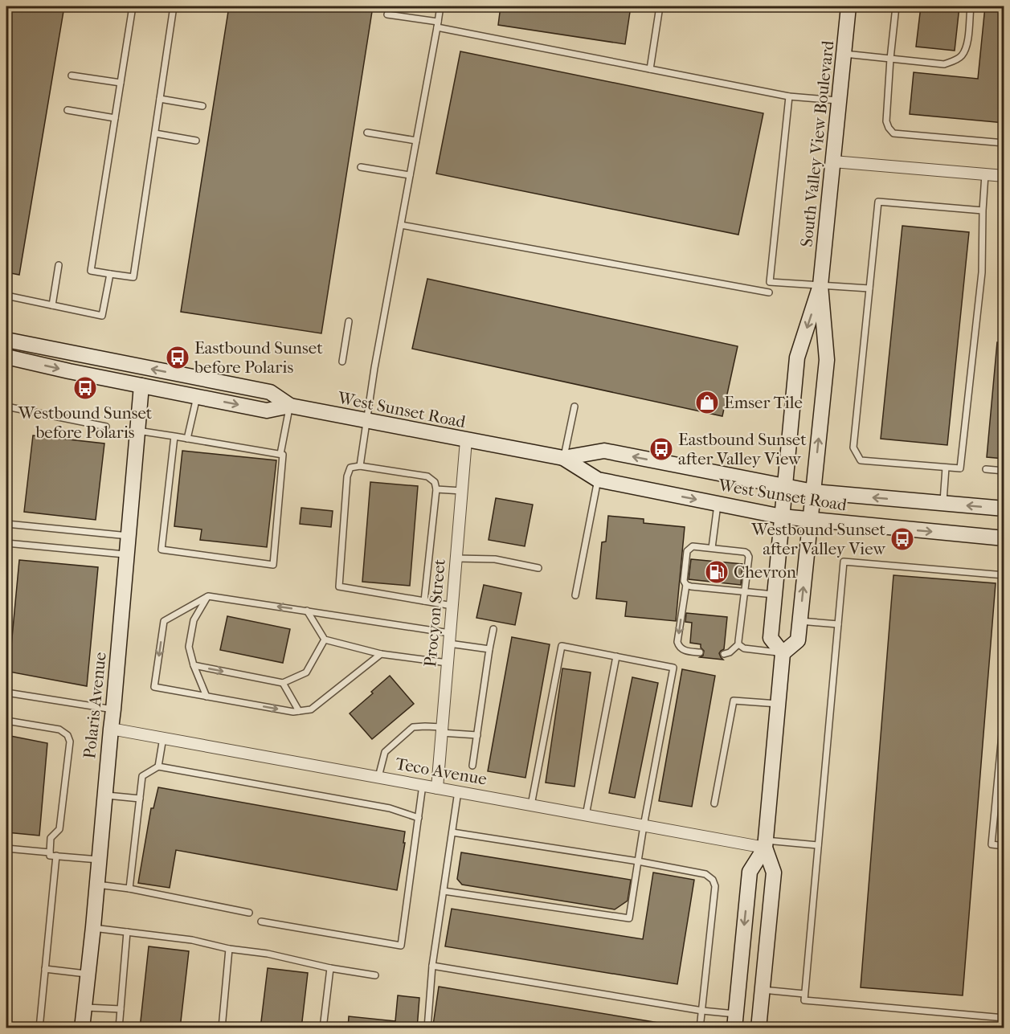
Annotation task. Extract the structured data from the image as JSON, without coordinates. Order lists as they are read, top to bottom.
{
  "streets": {
    "main road": ["South Valley View Boulevard", "West Sunset Road", "Polaris Avenue"],
    "street": ["Procyon Street", "Teco Avenue"]
  },
  "crossings": [
    ["South Valley View Boulevard", "West Sunset Road"],
    ["West Sunset Road", "Procyon Street"],
    ["West Sunset Road", "Polaris Avenue"],
    ["Procyon Street", "Teco Avenue"],
    ["Polaris Avenue", "Teco Avenue"]
  ],
  "places": {
    "bus stop": [
      "Eastbound Sunset before Polaris",
      "Westbound Sunset before Polaris",
      "Eastbound Sunset after Valley View",
      "Westbound Sunset after Valley View"
    ],
    "shop": ["Emser Tile"],
    "fuel station": ["Chevron"]
  }
}
